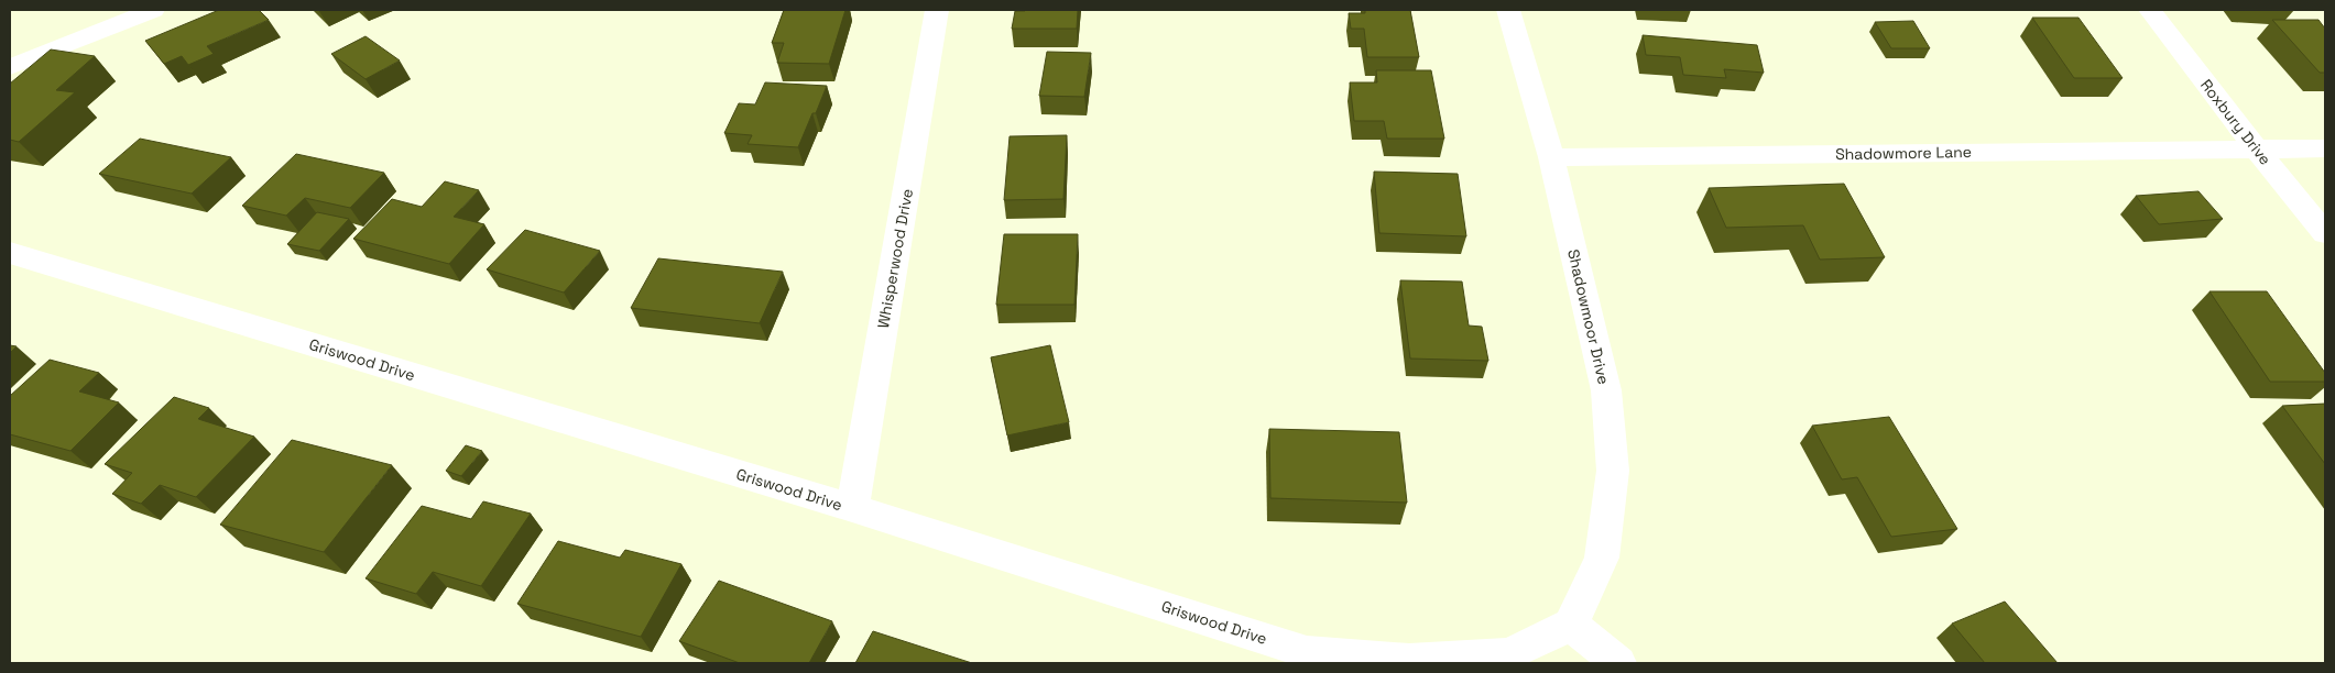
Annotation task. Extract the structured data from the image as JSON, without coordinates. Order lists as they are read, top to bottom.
{
  "streets": {
    "street": [
      "Roxbury Drive",
      "Shadowmore Lane",
      "Whisperwood Drive",
      "Shadowmoor Drive",
      "Griswood Drive"
    ]
  },
  "crossings": [
    ["Roxbury Drive", "Shadowmore Lane"],
    ["Shadowmore Lane", "Shadowmoor Drive"],
    ["Whisperwood Drive", "Griswood Drive"],
    ["Shadowmoor Drive", "Griswood Drive"]
  ]
}
